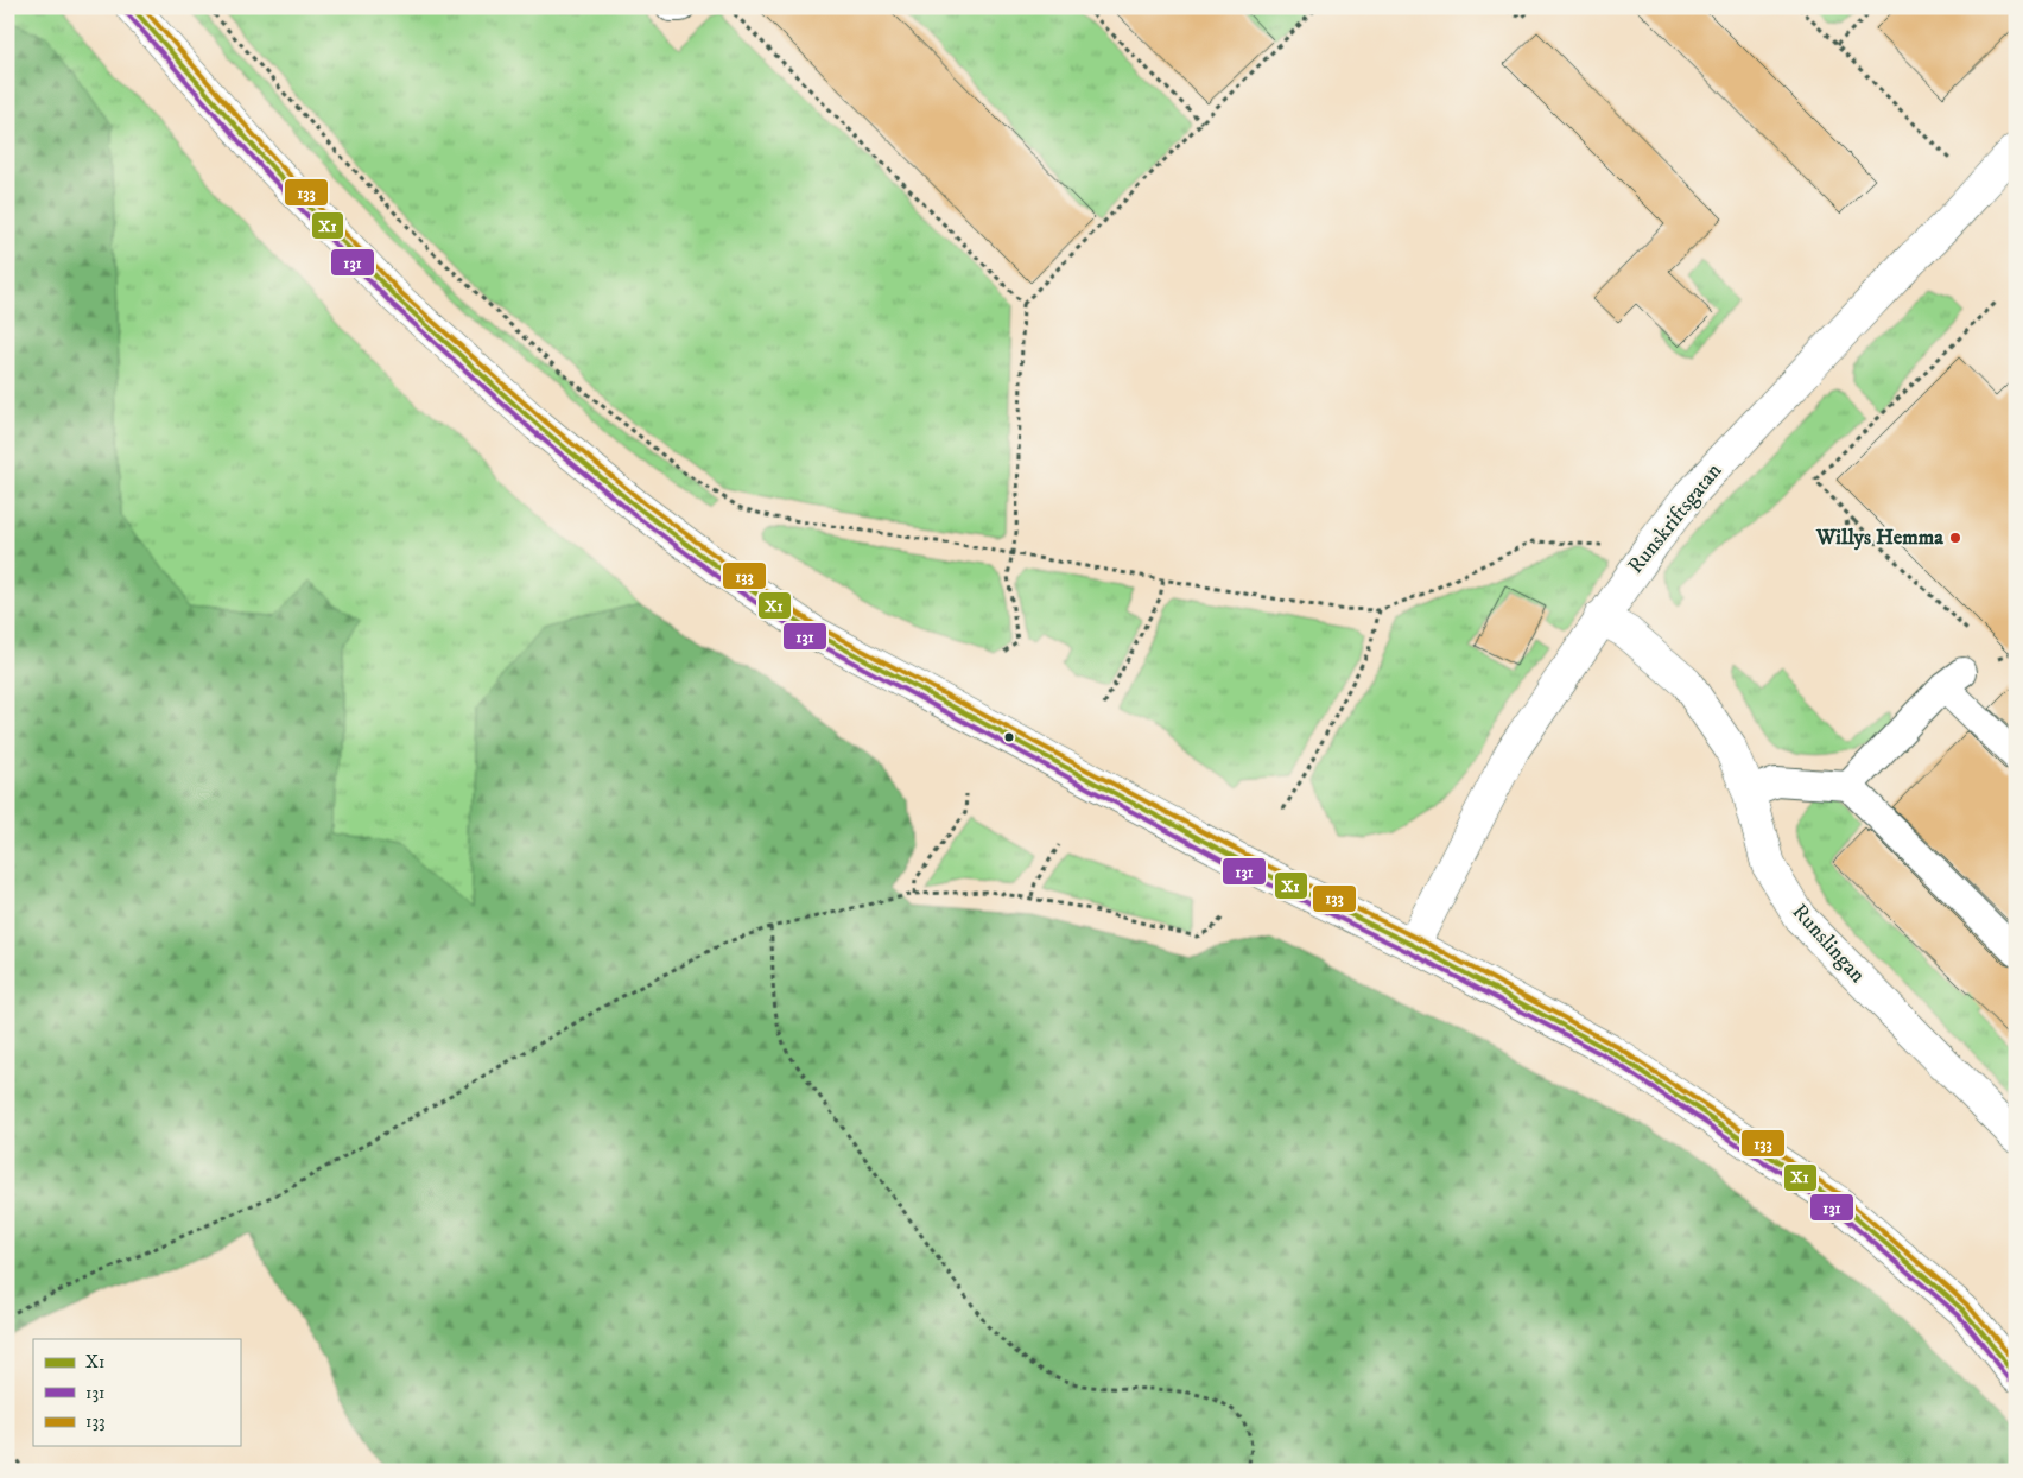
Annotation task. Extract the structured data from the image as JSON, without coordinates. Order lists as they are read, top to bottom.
{
  "streets": {
    "street": ["Runskriftsgatan", "Runslingan"]
  },
  "crossings": [
    ["Runskriftsgatan", "Runslingan"]
  ],
  "places": ["Willys Hemma"],
  "lines": ["transit line X1", "transit line 133", "transit line 131"],
  "legend": ["X1", "131", "133"]
}
